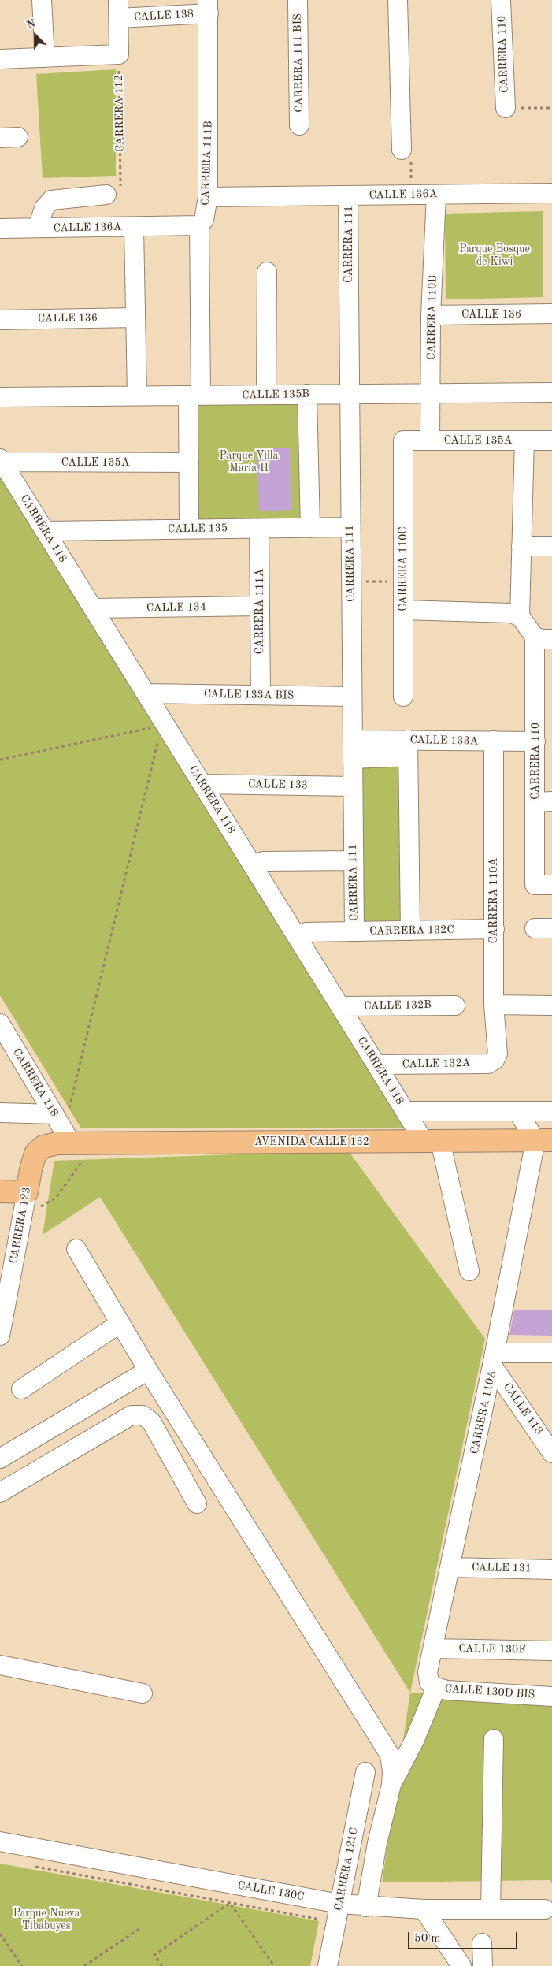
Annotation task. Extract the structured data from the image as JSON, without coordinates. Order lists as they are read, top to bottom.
{
  "streets": {
    "main road": ["AVENIDA CALLE 132", "CARRERA 123"],
    "street": [
      "CALLE 138",
      "CARRERA 110",
      "CARRERA 111 BIS",
      "CARRERA 111B",
      "CALLE 136A",
      "CARRERA 111",
      "CALLE 136",
      "CARRERA 110B",
      "CALLE 135B",
      "CALLE 135A",
      "CARRERA 118",
      "CALLE 135",
      "CARRERA 110C",
      "CALLE 134",
      "CARRERA 111A",
      "CALLE 133A BIS",
      "CALLE 133A",
      "CALLE 133",
      "CARRERA 110A",
      "CARRERA 132C",
      "CALLE 132B",
      "CALLE 132A",
      "CALLE 118",
      "CALLE 131",
      "CALLE 130F",
      "CALLE 130D BIS",
      "CARRERA 121C",
      "CALLE 130C"
    ],
    "path": ["CARRERA 112"]
  },
  "crossings": [
    ["CALLE 138", "CARRERA 111B"],
    ["CARRERA 110", "CALLE 133A"],
    ["CARRERA 111B", "CALLE 136A"],
    ["CARRERA 111B", "CALLE 135B"],
    ["CARRERA 111B", "CALLE 135A"],
    ["CARRERA 111B", "CALLE 135"],
    ["CALLE 136A", "CARRERA 111"],
    ["CALLE 136A", "CARRERA 110B"],
    ["CARRERA 111", "CALLE 135B"],
    ["CARRERA 111", "CALLE 135"],
    ["CARRERA 111", "CALLE 133A BIS"],
    ["CARRERA 111", "CALLE 133A"],
    ["CARRERA 111", "CALLE 133"],
    ["CARRERA 111", "CARRERA 132C"],
    ["CALLE 136", "CARRERA 110B"],
    ["CARRERA 110B", "CALLE 135B"],
    ["CARRERA 110B", "CALLE 135A"],
    ["CALLE 135A", "CARRERA 118"],
    ["CALLE 135A", "CARRERA 110C"],
    ["CARRERA 118", "CALLE 135"],
    ["CARRERA 118", "CALLE 134"],
    ["CARRERA 118", "CALLE 133A BIS"],
    ["CARRERA 118", "CALLE 133"],
    ["CARRERA 118", "CALLE 132B"],
    ["CARRERA 118", "CALLE 132A"],
    ["CARRERA 118", "AVENIDA CALLE 132"],
    ["CARRERA 118", "CARRERA 123"],
    ["CALLE 135", "CARRERA 111A"],
    ["CALLE 134", "CARRERA 111A"],
    ["CARRERA 111A", "CALLE 133A BIS"],
    ["CALLE 133A", "CARRERA 110A"],
    ["CARRERA 110A", "CARRERA 132C"],
    ["CARRERA 110A", "CALLE 132A"],
    ["CARRERA 110A", "AVENIDA CALLE 132"],
    ["CARRERA 110A", "CALLE 118"],
    ["CARRERA 110A", "CALLE 131"],
    ["CARRERA 110A", "CALLE 130F"],
    ["CARRERA 110A", "CALLE 130D BIS"],
    ["AVENIDA CALLE 132", "CARRERA 123"],
    ["CARRERA 121C", "CALLE 130C"]
  ],
  "parks": ["Parque Bosque de Kiwi", "Parque Villa María II", "Parque Nueva Tibabuyes"],
  "scale_bar": "50 m",
  "north": "top"
}
